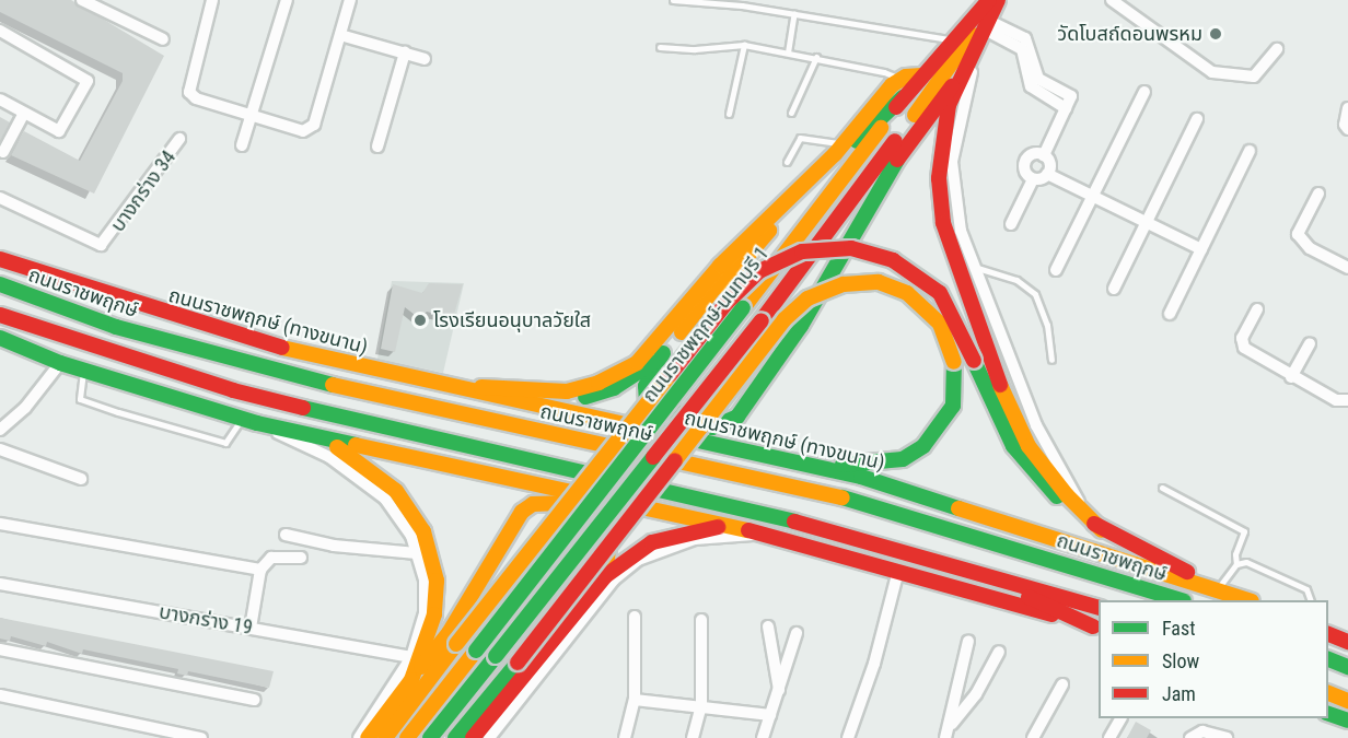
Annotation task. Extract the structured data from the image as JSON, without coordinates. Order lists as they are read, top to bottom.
{
  "streets": {
    "main road": ["ถนนราชพฤกษ์", "ถนนราชพฤกษ์ (ทางขนาน)", "ถนนราชพฤกษ์-นนทบุรี 1"],
    "street": ["บางกร่าง 34", "บางกร่าง 19"]
  },
  "places": ["วัดโบสถ์ดอนพรหม", "โรงเรียนอนุบาลวัยใส"],
  "legend": ["Fast", "Slow", "Jam"]
}
